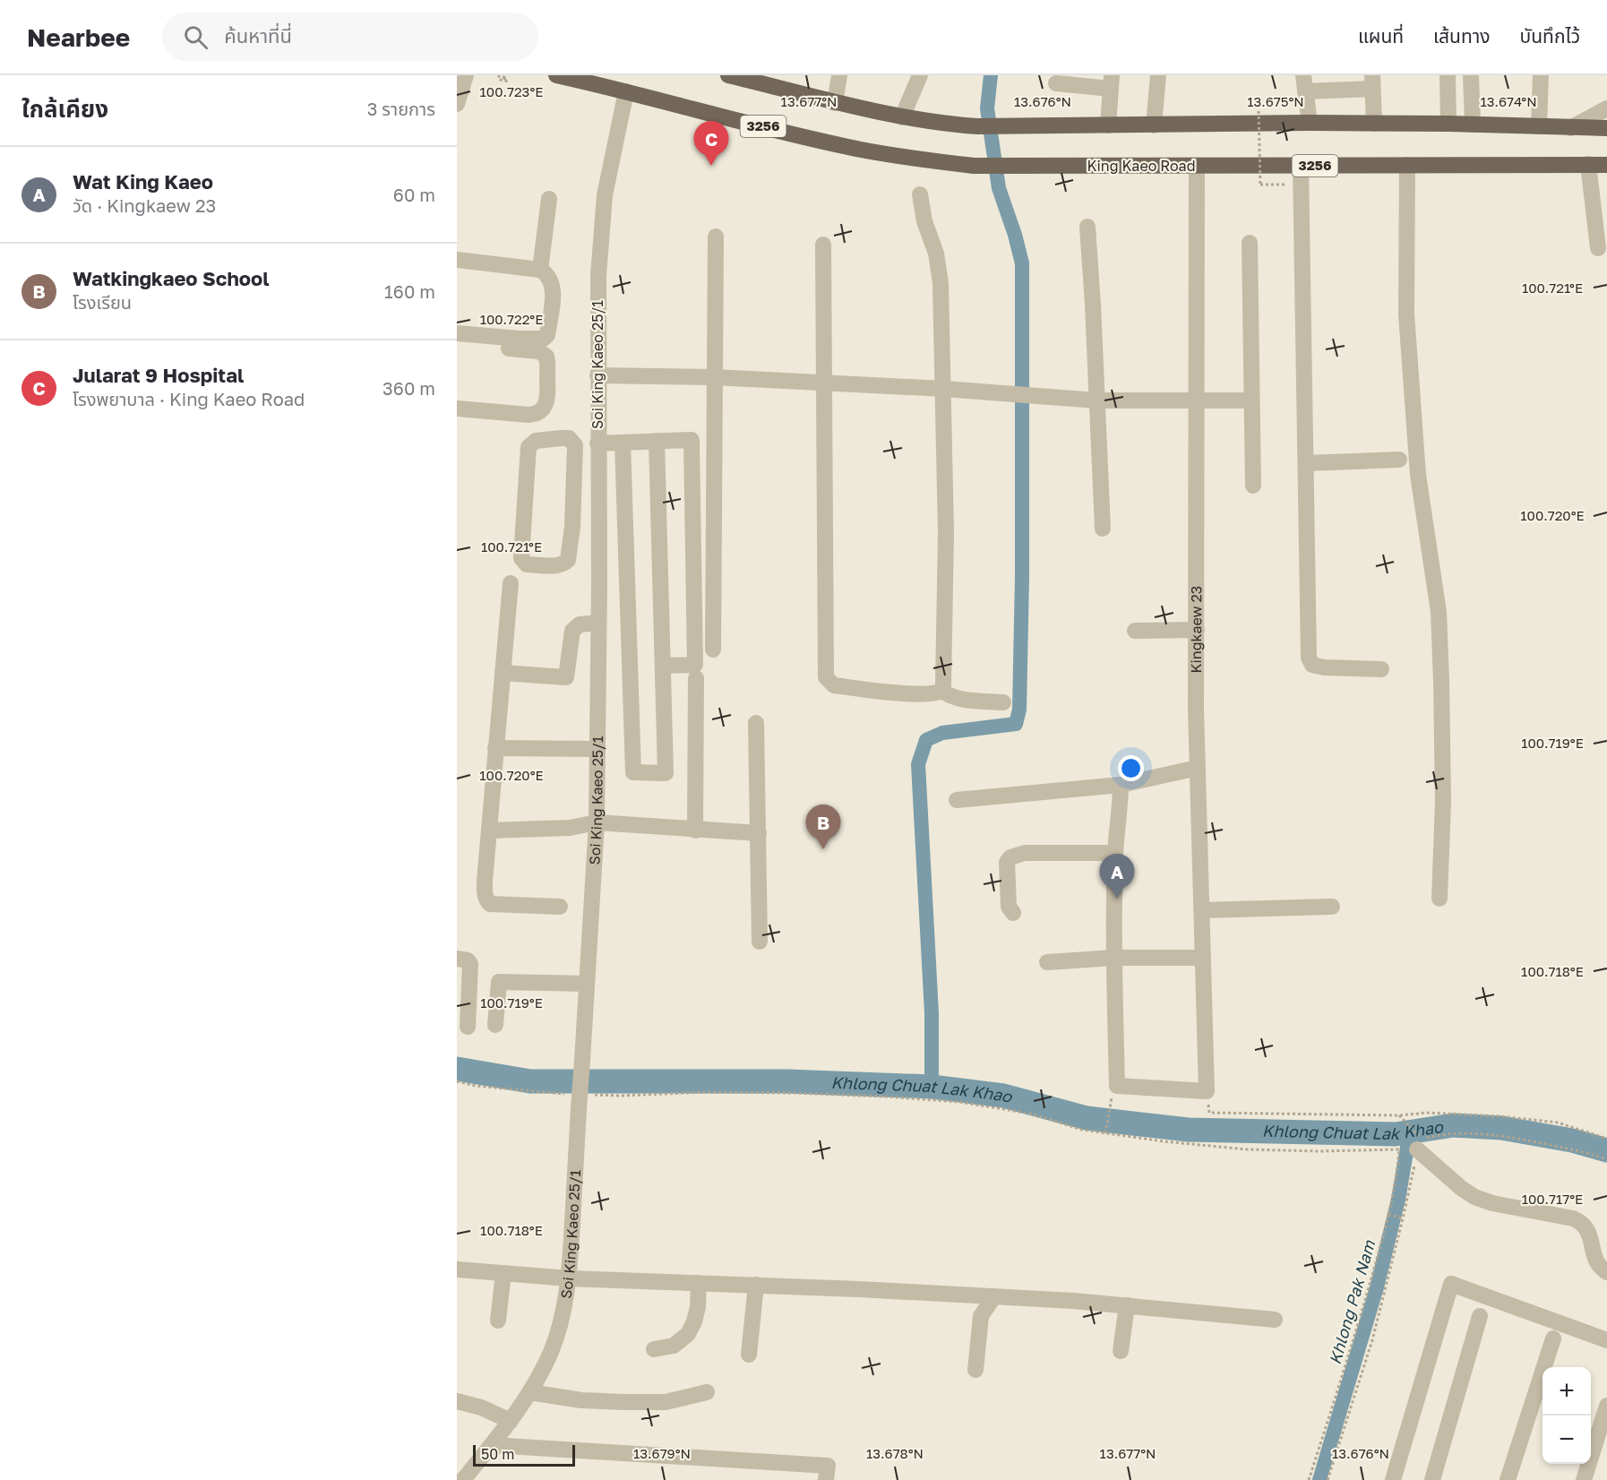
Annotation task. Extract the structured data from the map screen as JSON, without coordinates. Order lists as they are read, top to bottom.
{
  "streets": {
    "main road": ["3256", "King Kaeo Road"],
    "street": ["Soi King Kaeo 25/1", "Kingkaew 23"]
  },
  "crossings": [
    ["King Kaeo Road", "Soi King Kaeo 25/1"],
    ["King Kaeo Road", "Kingkaew 23"]
  ],
  "water": ["Khlong Chuat Lak Khao", "Khlong Pak Nam"],
  "scale_bar": "50 m",
  "page": {
    "header": "Nearbee",
    "search": "ค้นหาที่นี่",
    "nav": ["แผนที่", "เส้นทาง", "บันทึกไว้"],
    "heading": ["ใกล้เคียง", "3 รายการ"],
    "pins": ["C", "B", "A"],
    "list": [
      {
        "mark": "A",
        "name": "Wat King Kaeo",
        "note": "วัด · Kingkaew 23",
        "value": "60 m"
      },
      {
        "mark": "B",
        "name": "Watkingkaeo School",
        "note": "โรงเรียน",
        "value": "160 m"
      },
      {
        "mark": "C",
        "name": "Jularat 9 Hospital",
        "note": "โรงพยาบาล · King Kaeo Road",
        "value": "360 m"
      }
    ],
    "map_buttons": ["+", "−"],
    "scale": "50 m"
  },
  "coordinates": [
    "100.723°E",
    "13.677°N",
    "13.676°N",
    "13.675°N",
    "13.674°N",
    "100.721°E",
    "100.722°E",
    "100.720°E",
    "100.719°E",
    "100.718°E",
    "100.717°E",
    "13.679°N",
    "13.678°N"
  ]
}
